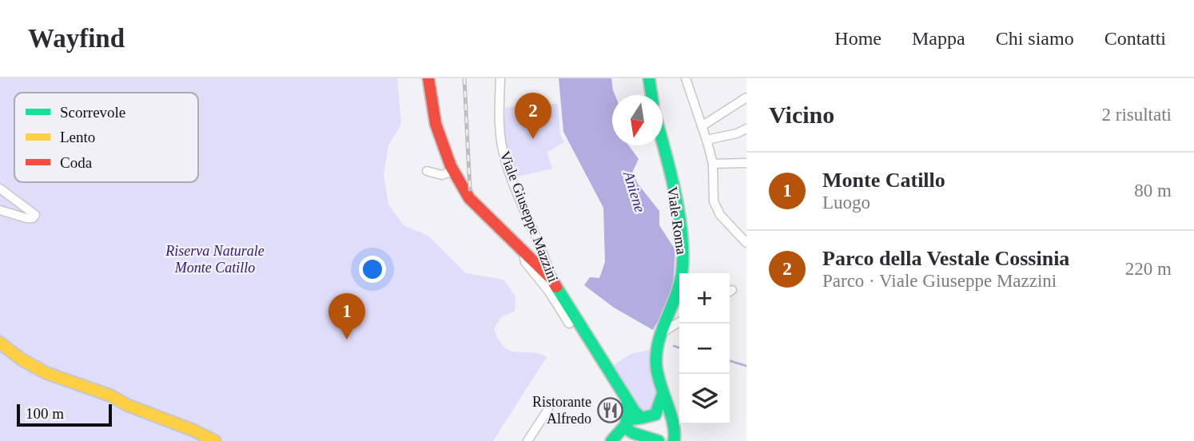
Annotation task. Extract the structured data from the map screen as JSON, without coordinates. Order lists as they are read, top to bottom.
{
  "streets": {
    "main road": ["Viale Giuseppe Mazzini", "Viale Roma"]
  },
  "water": ["Aniene"],
  "parks": ["Riserva Naturale Monte Catillo"],
  "places": {
    "restaurant": ["Ristorante Alfredo"]
  },
  "legend": ["Scorrevole", "Lento", "Coda"],
  "scale_bar": "100 m",
  "north": "bottom",
  "page": {
    "header": "Wayfind",
    "nav": [
      "Home",
      "Mappa",
      "Chi siamo",
      "Contatti"
    ],
    "heading": ["Vicino", "2 risultati"],
    "pins": ["2", "1"],
    "list": [
      {
        "mark": "1",
        "name": "Monte Catillo",
        "note": "Luogo",
        "value": "80 m"
      },
      {
        "mark": "2",
        "name": "Parco della Vestale Cossinia",
        "note": "Parco · Viale Giuseppe Mazzini",
        "value": "220 m"
      }
    ],
    "map_buttons": ["+", "−"],
    "scale": "100 m"
  }
}
